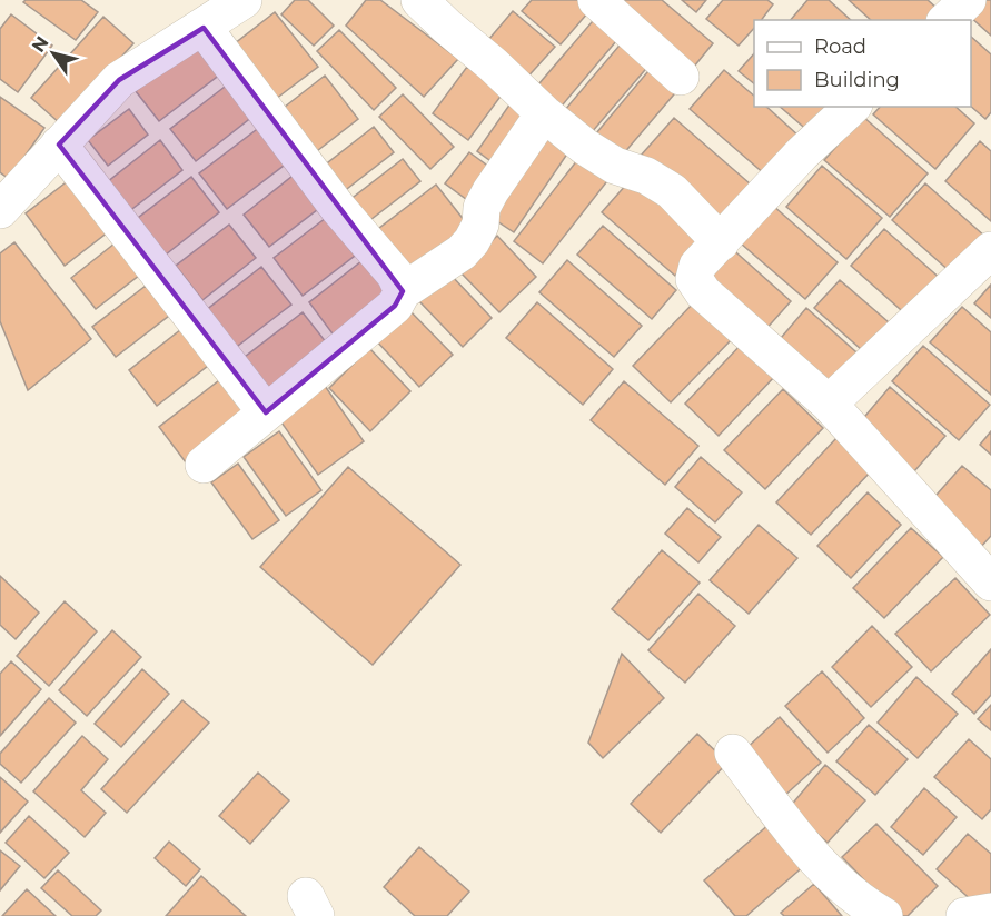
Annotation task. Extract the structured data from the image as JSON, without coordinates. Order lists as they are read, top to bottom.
{
  "legend": ["Road", "Building"],
  "north": "top left"
}
